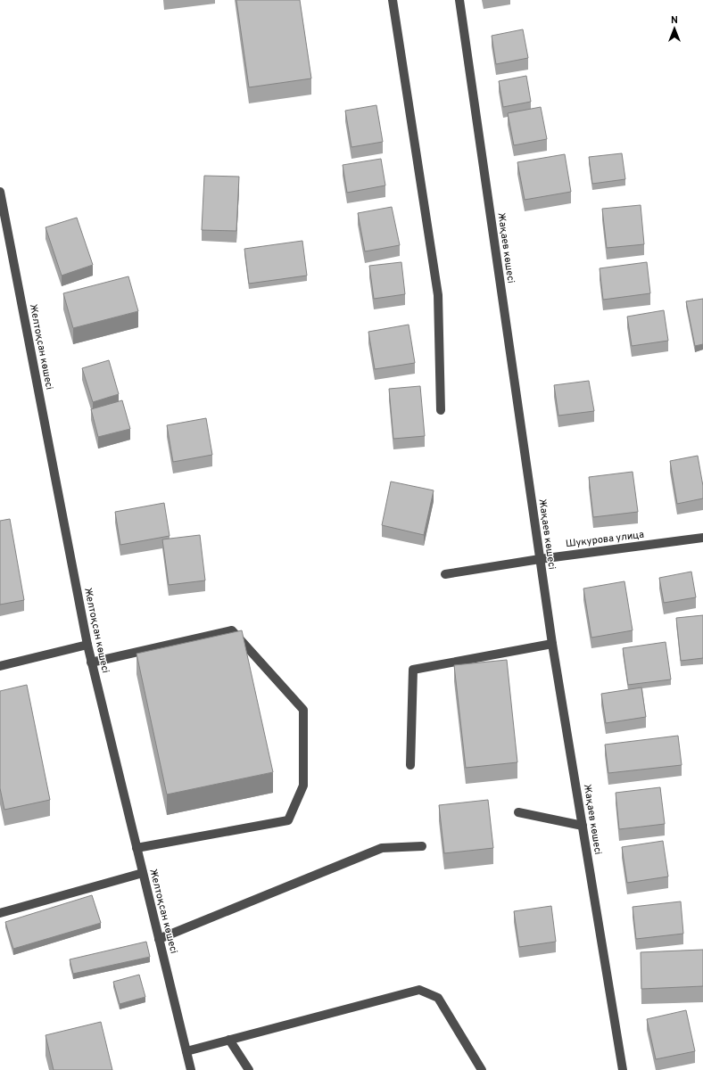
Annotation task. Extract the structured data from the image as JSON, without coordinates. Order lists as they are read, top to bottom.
{
  "streets": {
    "street": ["Жақаев көшесі", "Желтоқсан көшесі", "Шукурова улица"]
  },
  "crossings": [
    ["Жақаев көшесі", "Шукурова улица"]
  ],
  "north": "top"
}
